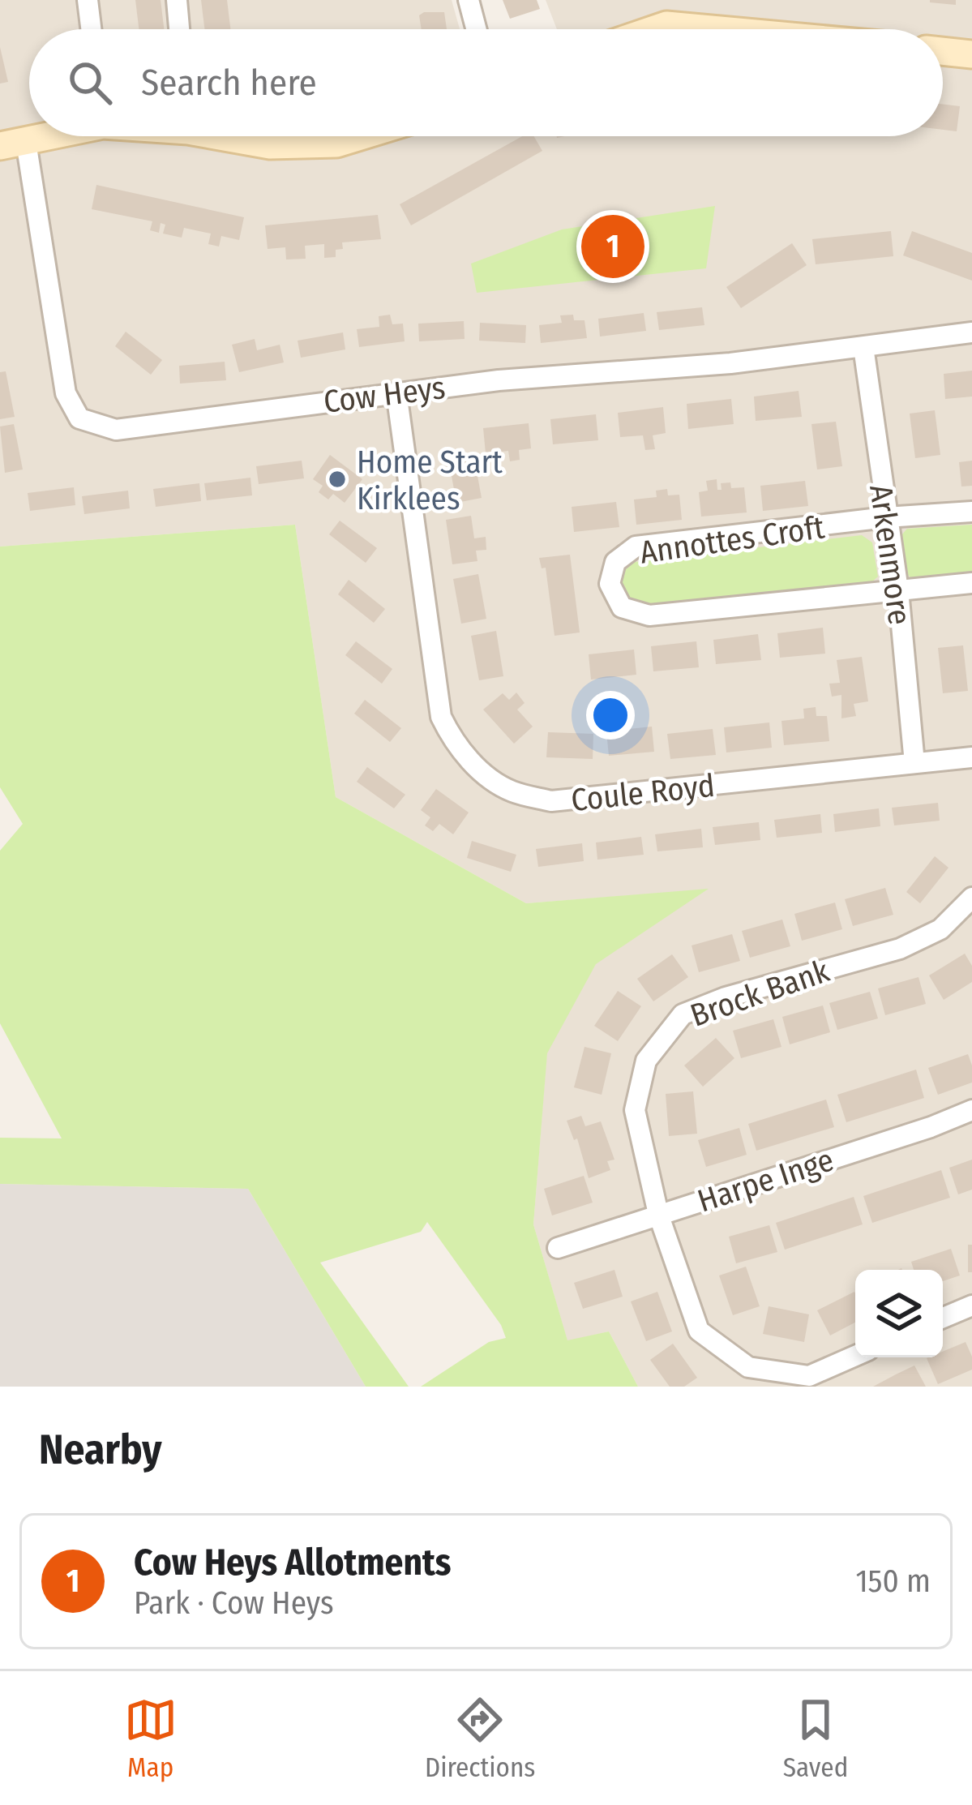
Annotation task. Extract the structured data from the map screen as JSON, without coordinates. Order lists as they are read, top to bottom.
{
  "streets": {
    "street": [
      "Cow Heys",
      "Annottes Croft",
      "Arkenmore",
      "Coule Royd",
      "Brock Bank",
      "Harpe Inge"
    ]
  },
  "crossings": [
    ["Cow Heys", "Arkenmore"],
    ["Cow Heys", "Coule Royd"],
    ["Annottes Croft", "Arkenmore"],
    ["Arkenmore", "Coule Royd"],
    ["Brock Bank", "Harpe Inge"]
  ],
  "places": ["Home Start Kirklees"],
  "page": {
    "search": "Search here",
    "pins": "1",
    "heading": "Nearby",
    "list": [
      {
        "mark": "1",
        "name": "Cow Heys Allotments",
        "note": "Park · Cow Heys",
        "value": "150 m"
      }
    ],
    "nav": ["Map", "Directions", "Saved"]
  }
}
